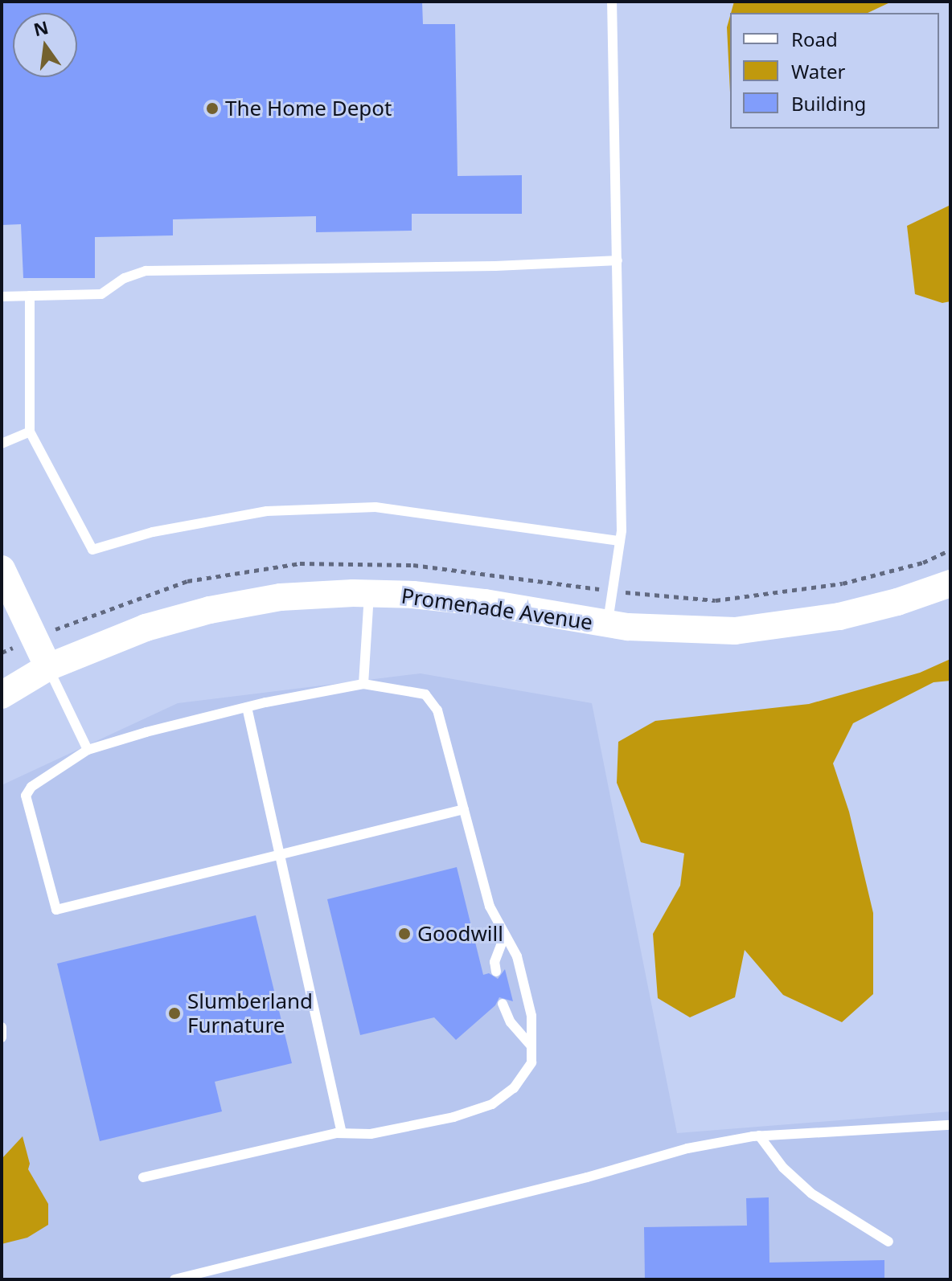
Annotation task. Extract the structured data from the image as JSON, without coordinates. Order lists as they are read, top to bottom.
{
  "streets": {
    "street": ["Promenade Avenue"]
  },
  "places": ["The Home Depot", "Goodwill", "Slumberland Furnature"],
  "legend": ["Road", "Water", "Building"],
  "north": "top"
}
